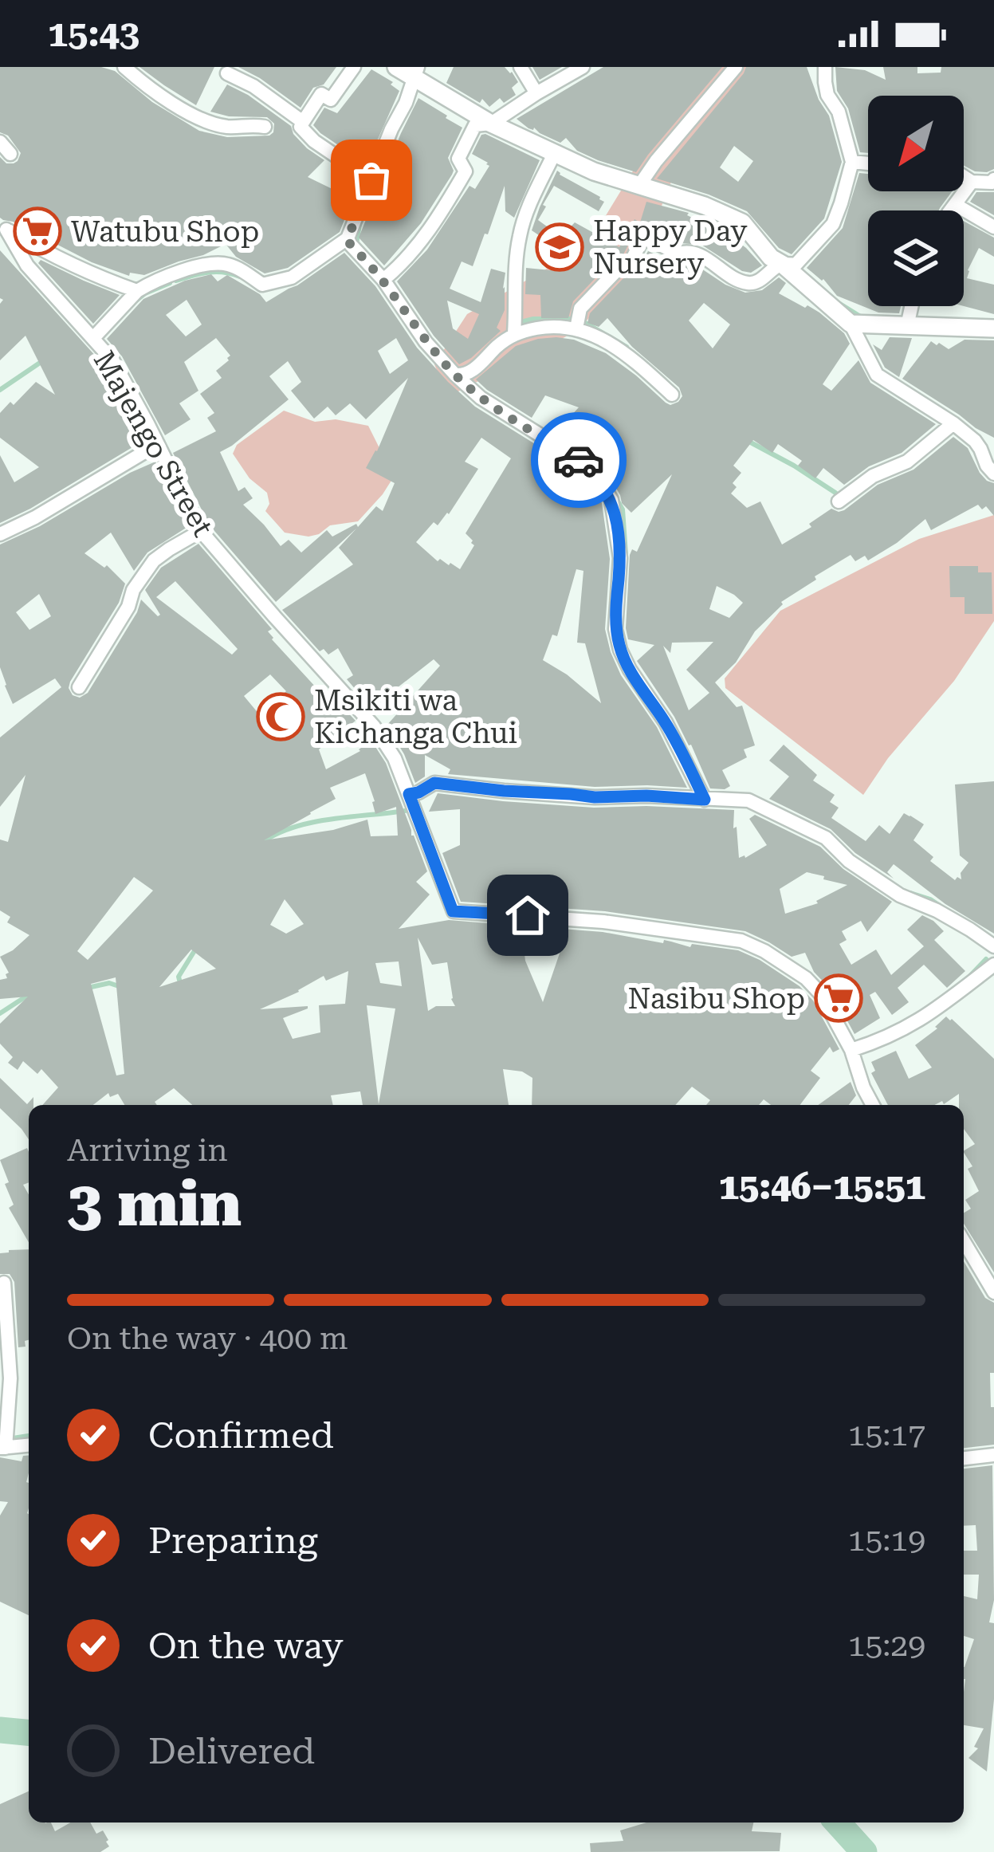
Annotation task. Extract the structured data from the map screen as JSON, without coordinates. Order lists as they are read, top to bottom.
{
  "streets": {
    "street": ["Majengo Street"]
  },
  "places": {
    "supermarket": ["Watubu Shop", "Nasibu Shop"],
    "school or university": ["Happy Day Nursery"],
    "mosque": ["Msikiti wa Kichanga Chui"]
  },
  "north": "bottom left",
  "page": {
    "status": "15:43",
    "heading": ["3 min", "Arriving in", "15:46–15:51"],
    "bar": "On the way · 400 m",
    "list": [
      ["Confirmed", "15:17"],
      ["Preparing", "15:19"],
      ["On the way", "15:29"],
      "Delivered"
    ]
  }
}
